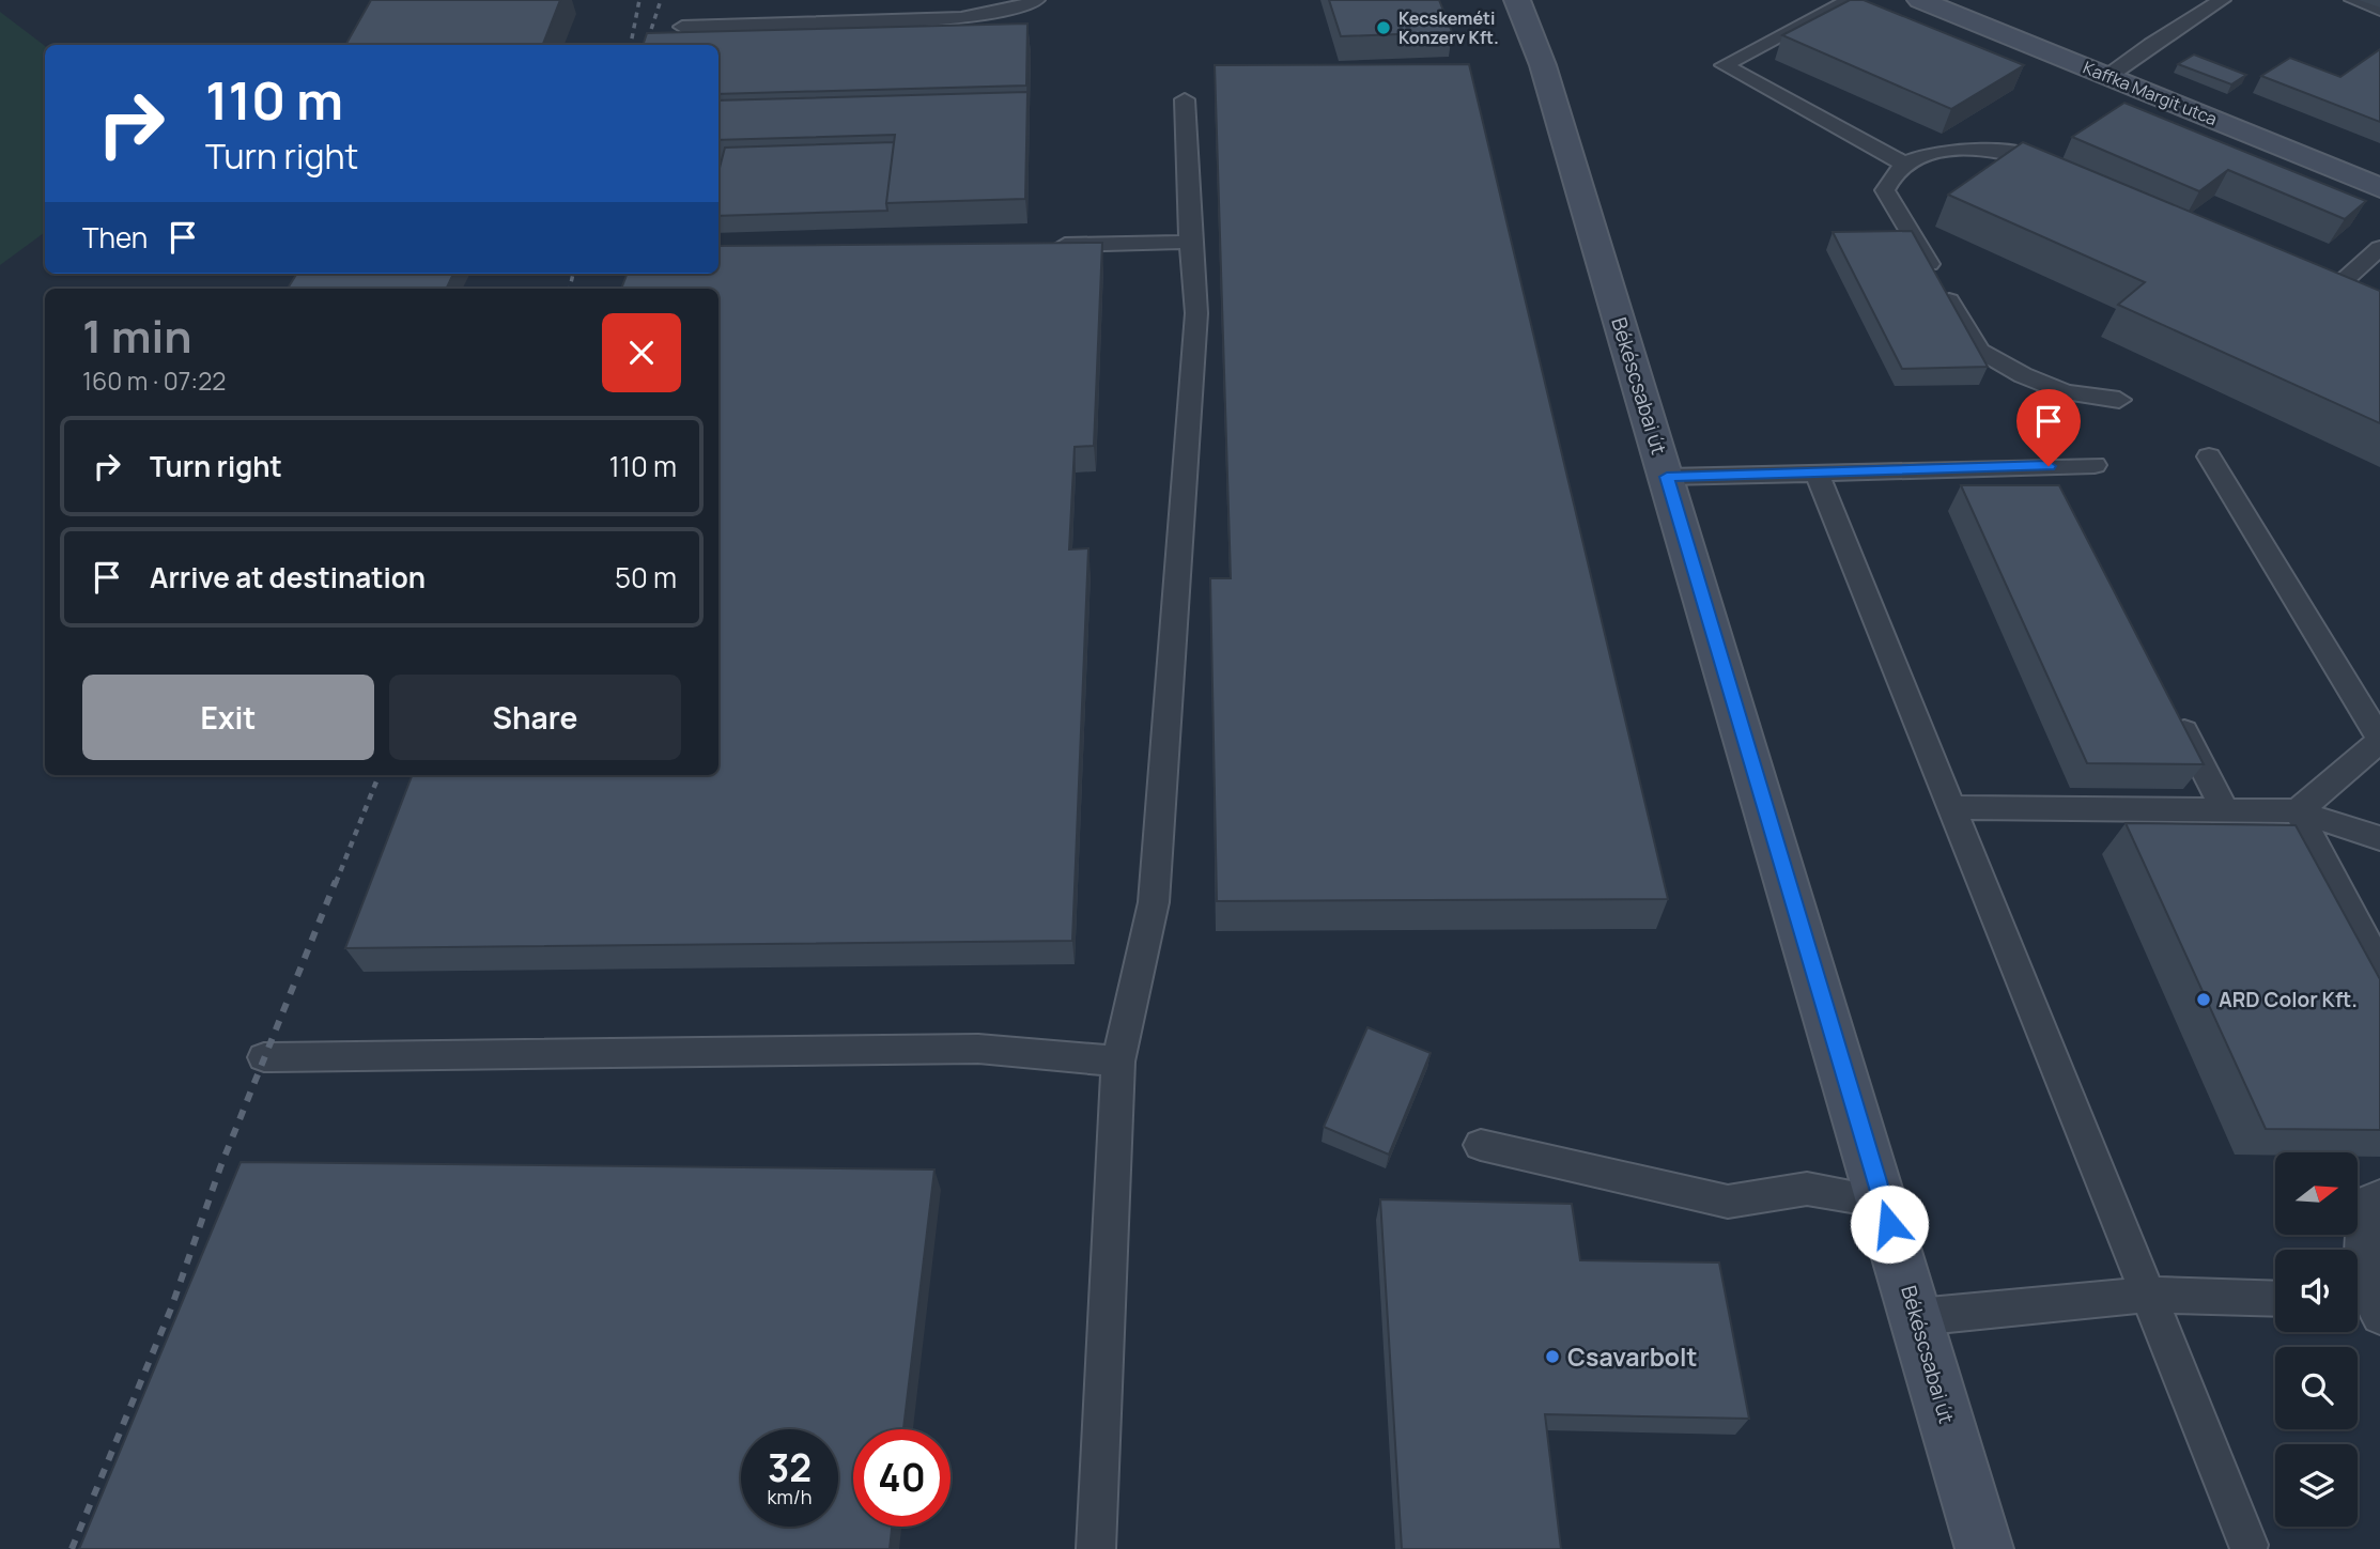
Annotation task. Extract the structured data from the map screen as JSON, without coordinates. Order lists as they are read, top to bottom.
{
  "streets": {
    "street": ["Kaffka Margit utca", "Békéscsabai út"]
  },
  "places": ["Kecskeméti Konzerv Kft.", "ARD Color Kft.", "Csavarbolt"],
  "north": "right",
  "page": {
    "turn": ["110 m", "Turn right"],
    "then": "Then",
    "heading": ["1 min", "160 m · 07:22"],
    "list": [
      {
        "name": "Turn right",
        "value": "110 m"
      },
      {
        "name": "Arrive at destination",
        "value": "50 m"
      }
    ],
    "buttons": ["Exit", "Share"],
    "speed": "32 km/h",
    "limit": "40"
  }
}
